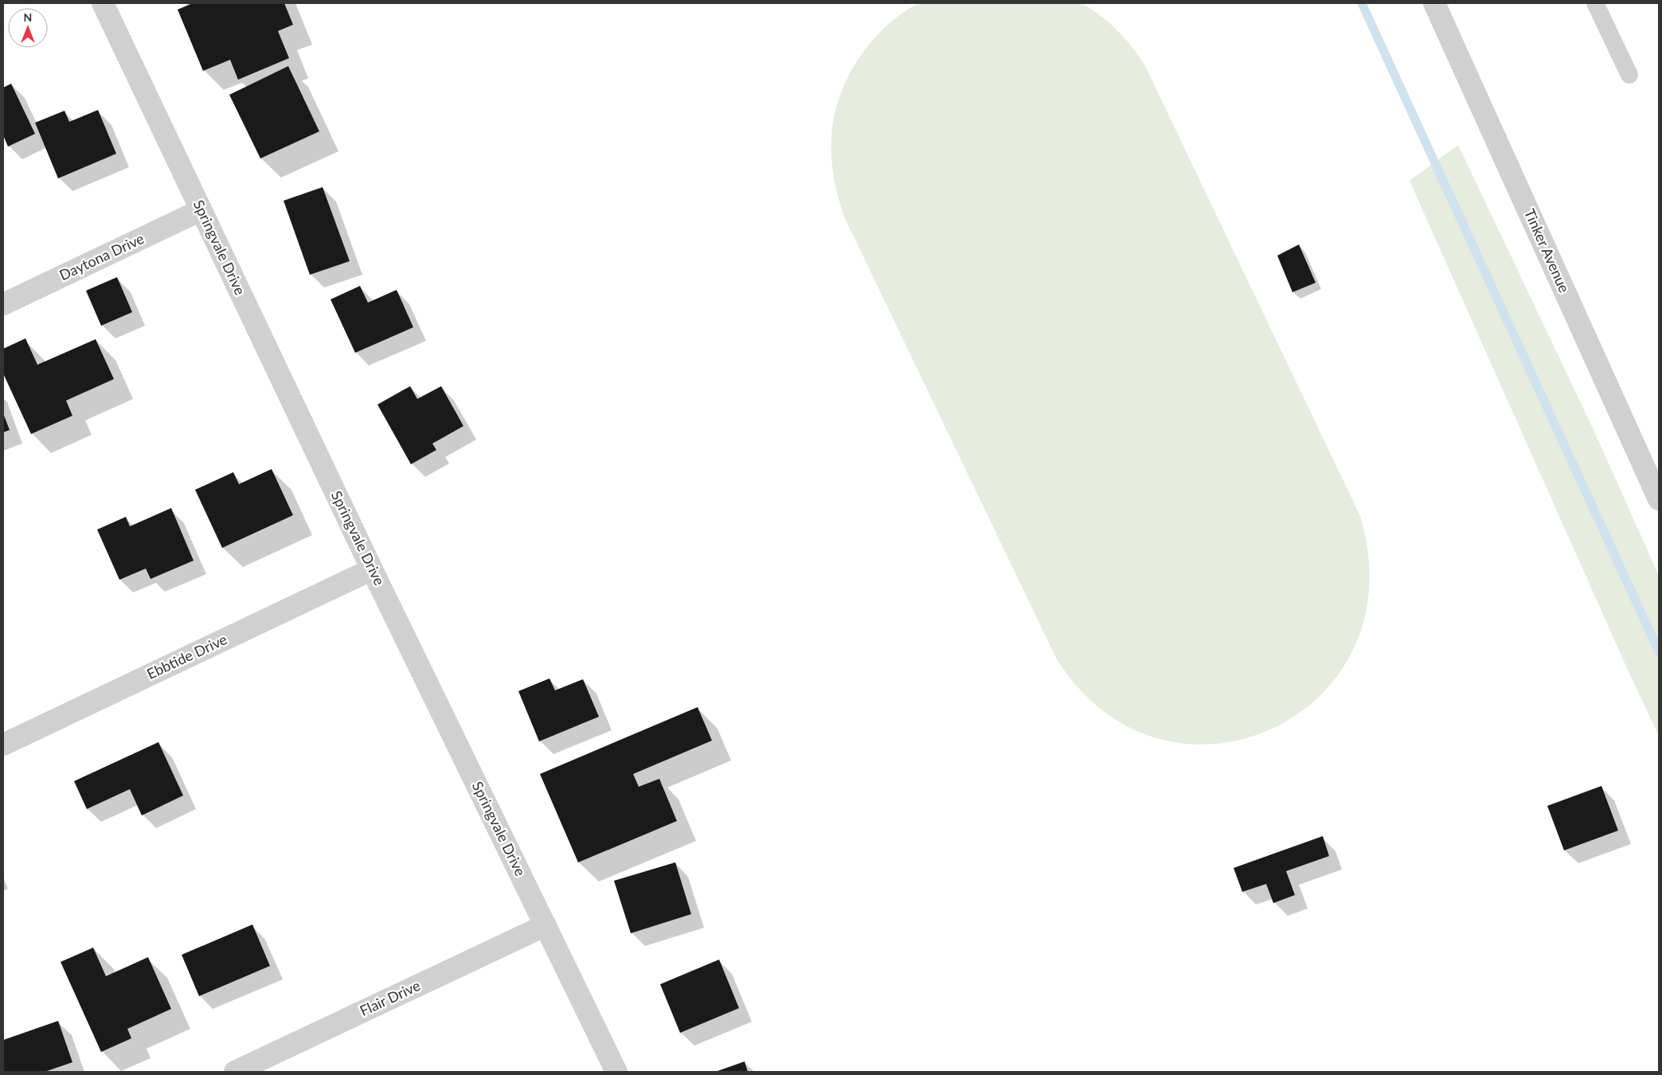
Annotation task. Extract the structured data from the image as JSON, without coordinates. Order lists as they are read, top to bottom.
{
  "streets": {
    "street": [
      "Springvale Drive",
      "Tinker Avenue",
      "Daytona Drive",
      "Ebbtide Drive",
      "Flair Drive"
    ]
  },
  "crossings": [
    ["Springvale Drive", "Daytona Drive"],
    ["Springvale Drive", "Ebbtide Drive"],
    ["Springvale Drive", "Flair Drive"]
  ],
  "north": "top"
}
